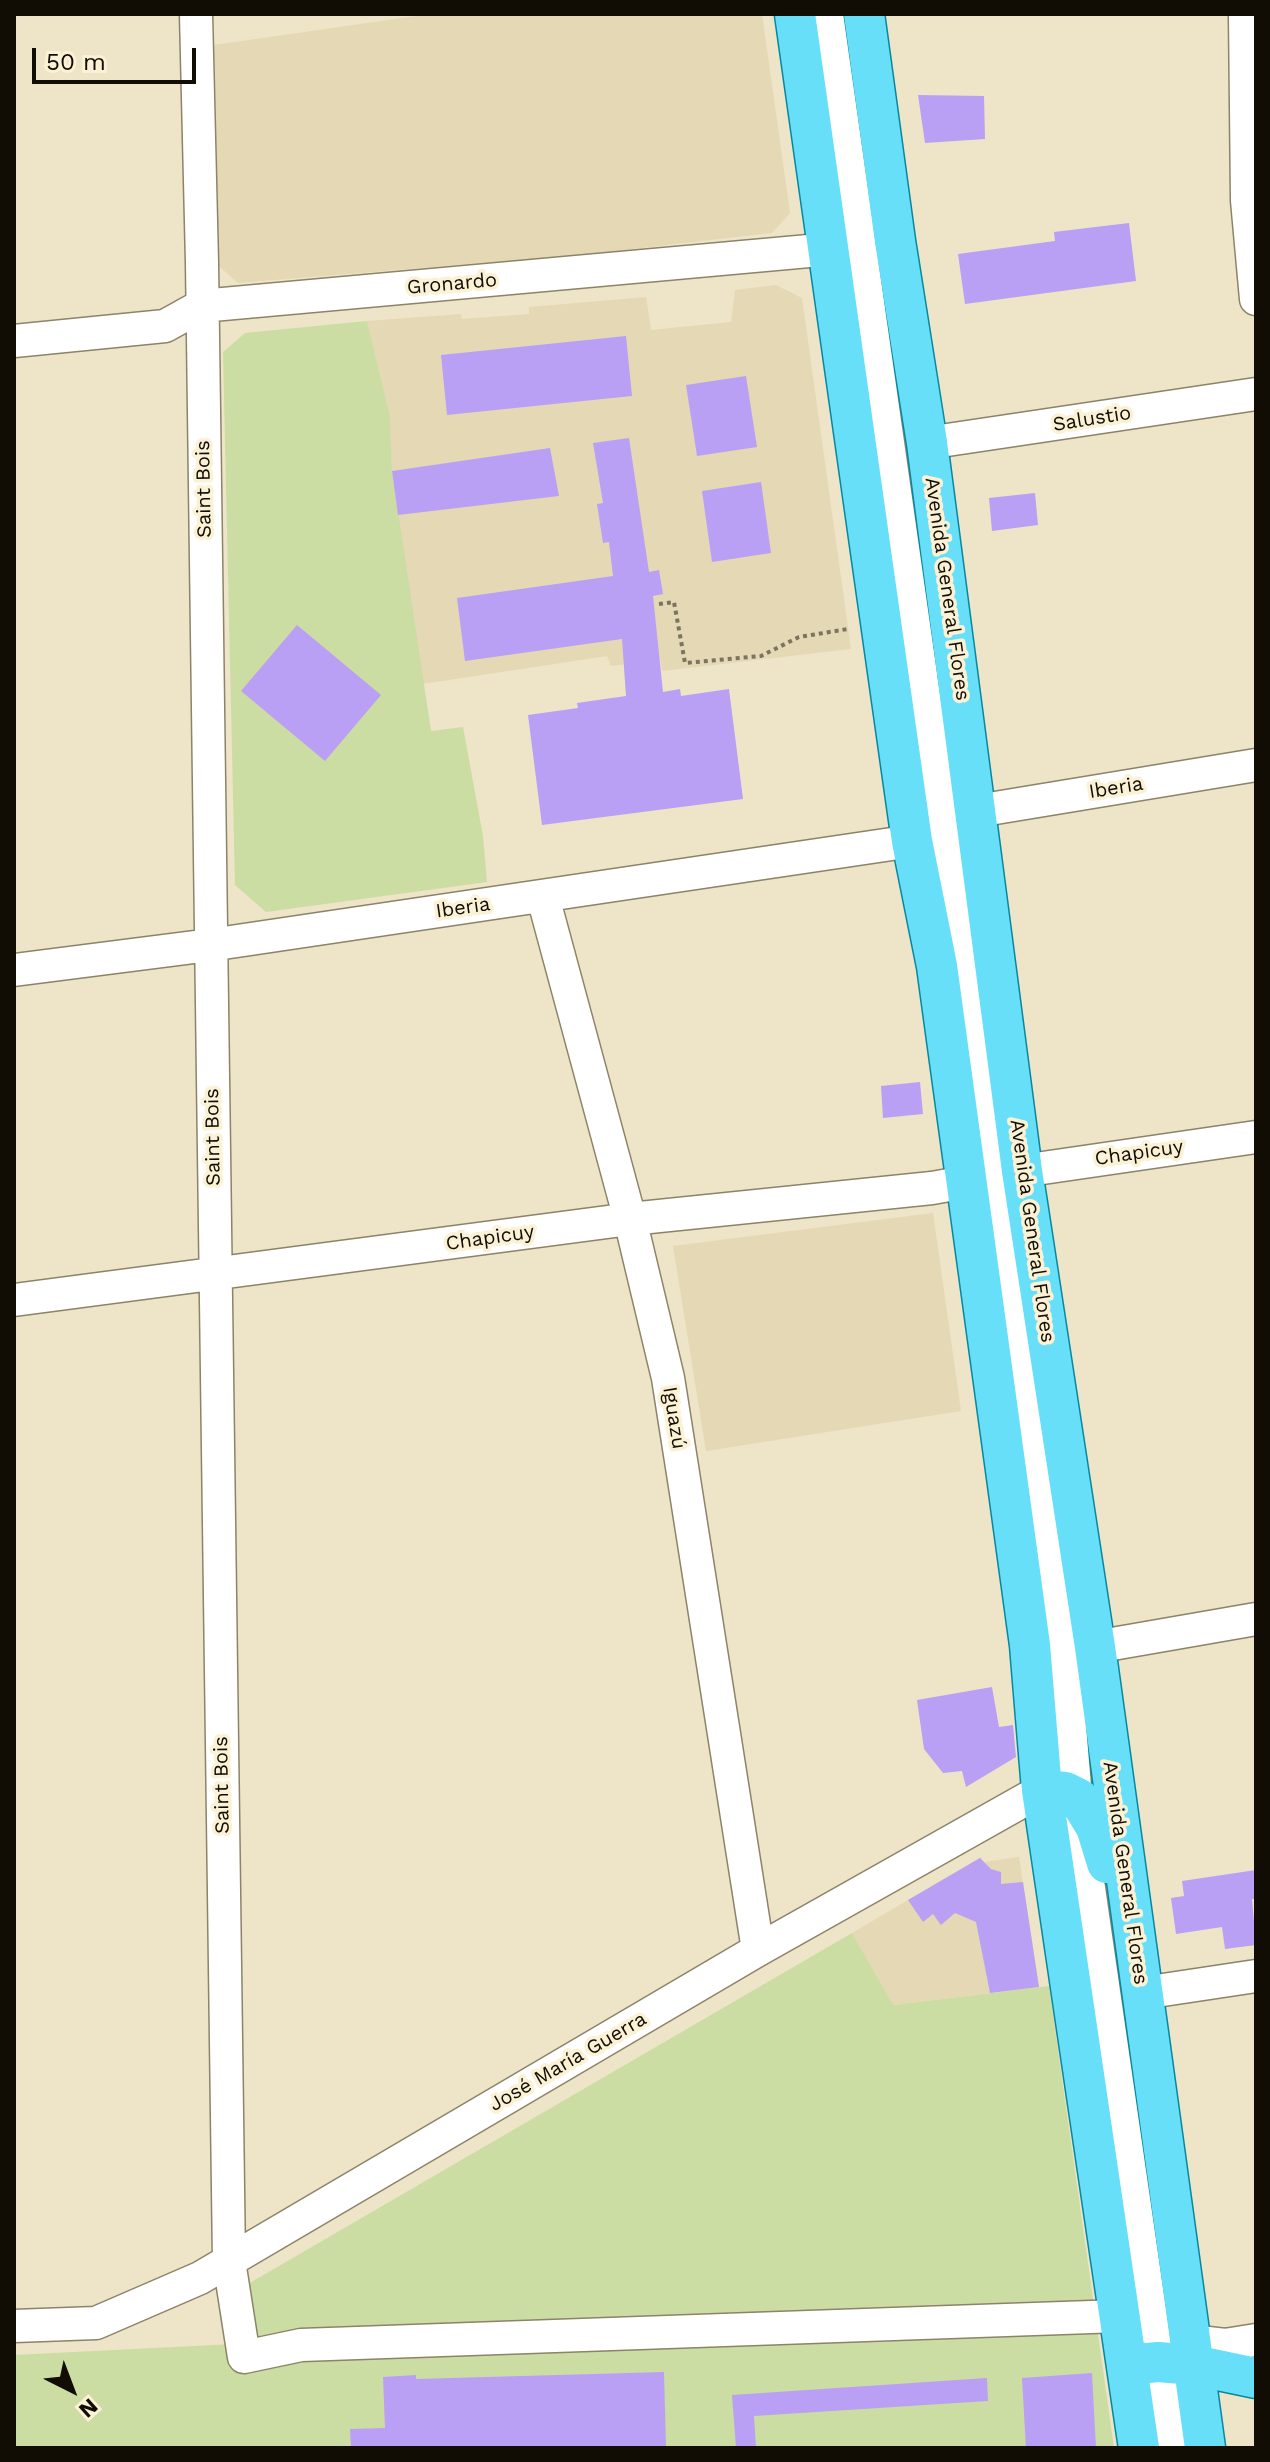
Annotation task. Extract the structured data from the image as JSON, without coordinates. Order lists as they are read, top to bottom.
{
  "streets": {
    "main road": ["Avenida General Flores"],
    "street": [
      "Gronardo",
      "Salustio",
      "Saint Bois",
      "Iberia",
      "Chapicuy",
      "Iguazú",
      "José María Guerra"
    ]
  },
  "crossings": [
    ["Gronardo", "Saint Bois"],
    ["Gronardo", "Avenida General Flores"],
    ["Salustio", "Avenida General Flores"],
    ["Saint Bois", "Avenida General Flores"],
    ["Saint Bois", "Iberia"],
    ["Saint Bois", "Chapicuy"],
    ["Saint Bois", "José María Guerra"],
    ["Avenida General Flores", "Iberia"],
    ["Avenida General Flores", "Chapicuy"],
    ["Avenida General Flores", "José María Guerra"],
    ["Iberia", "Iguazú"],
    ["Chapicuy", "Iguazú"],
    ["Iguazú", "José María Guerra"]
  ],
  "scale_bar": "50 m",
  "north": "bottom right"
}
